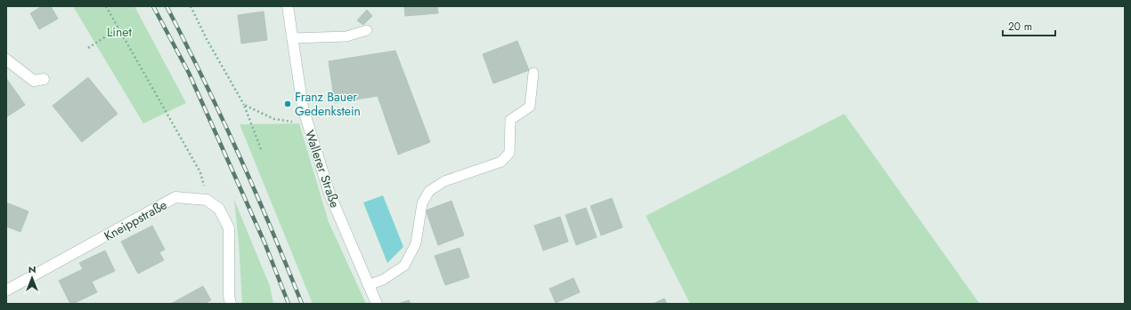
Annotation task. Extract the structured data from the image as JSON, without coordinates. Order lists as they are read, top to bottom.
{
  "streets": {
    "street": ["Wallerer Straße", "Kneippstraße"]
  },
  "parks": ["Linet"],
  "places": ["Franz Bauer Gedenkstein"],
  "scale_bar": "20 m",
  "north": "top"
}
